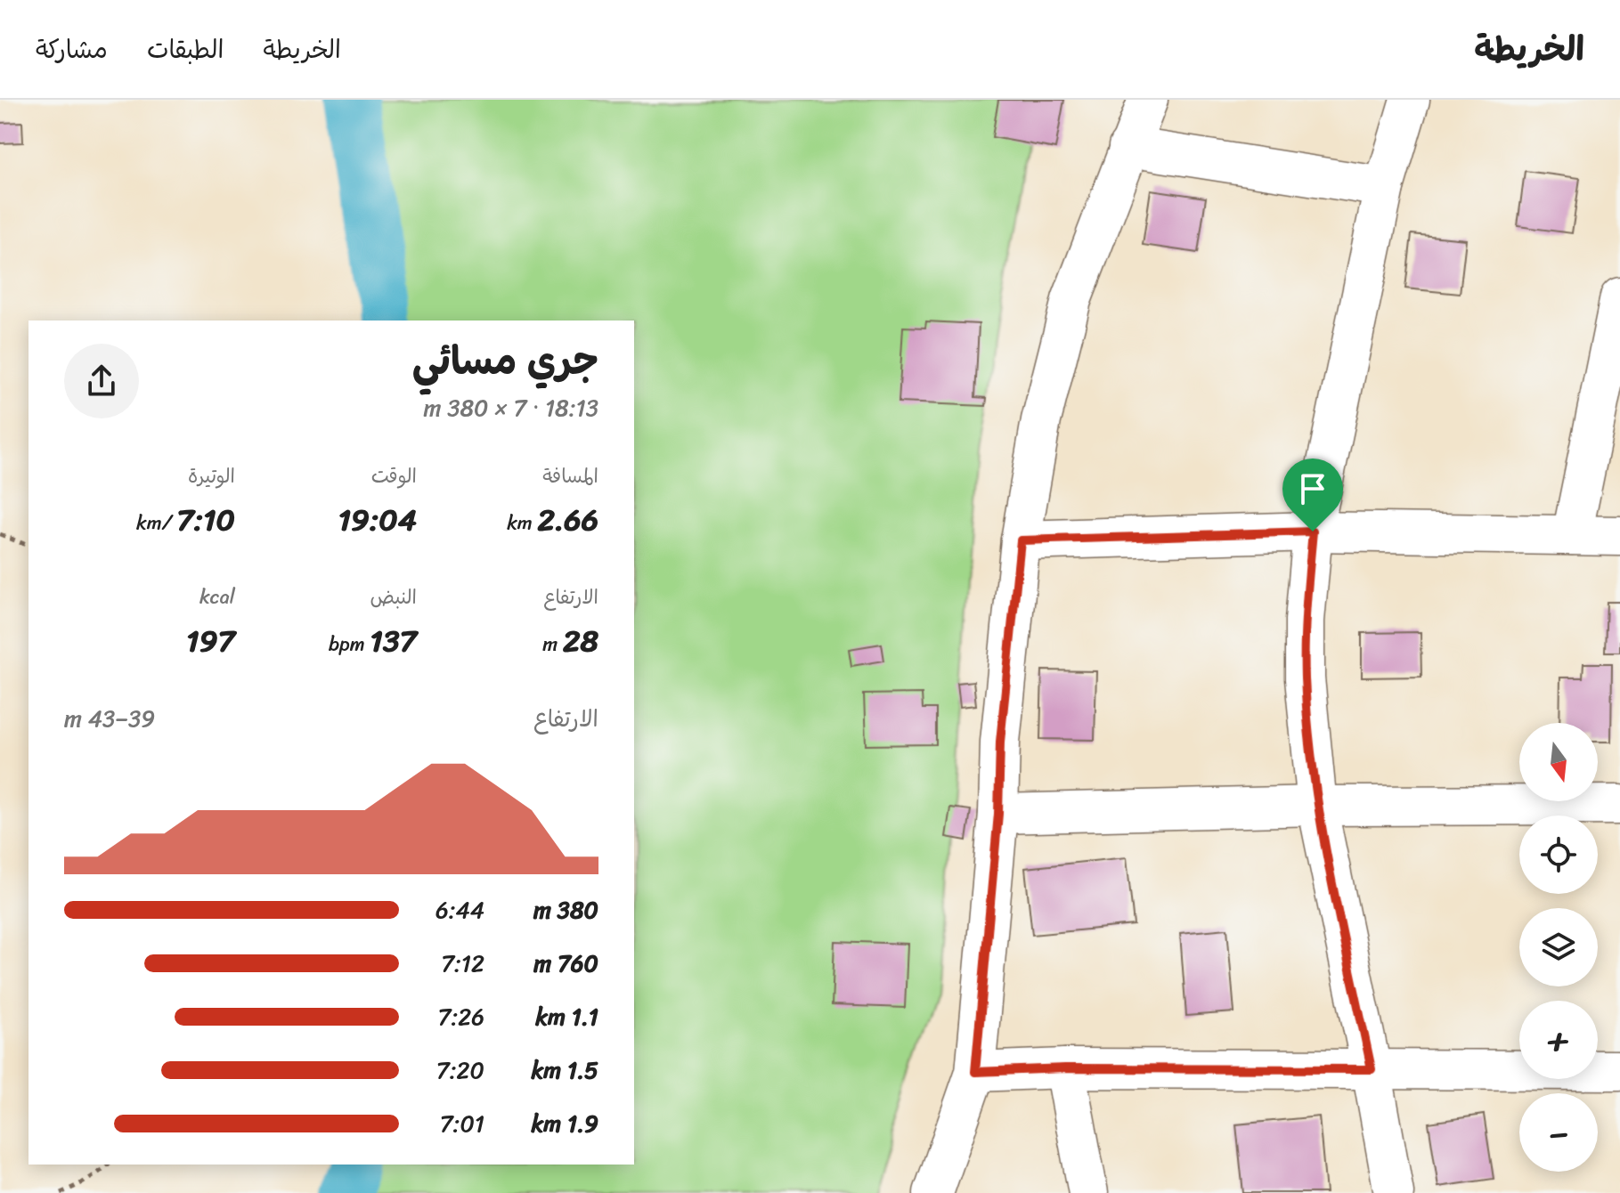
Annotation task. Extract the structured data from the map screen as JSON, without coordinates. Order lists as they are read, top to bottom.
{
  "north": "bottom",
  "page": {
    "header": "الخريطة",
    "nav": ["الخريطة", "الطبقات", "مشاركة"],
    "heading": ["جري مسائي", "18:13 · 7 × 380 m"],
    "stats": [
      ["المسافة", "2.66 km"],
      ["الوقت", "19:04"],
      ["الوتيرة", "7:10 /km"],
      ["الارتفاع", "28 m"],
      ["النبض", "137 bpm"],
      ["kcal", "197"]
    ],
    "chart": ["الارتفاع", "39–43 m"],
    "map_buttons": ["+", "−"],
    "list": [
      {
        "name": "380 m",
        "note": "6:44"
      },
      {
        "name": "760 m",
        "note": "7:12"
      },
      {
        "name": "1.1 km",
        "note": "7:26"
      },
      {
        "name": "1.5 km",
        "note": "7:20"
      },
      {
        "name": "1.9 km",
        "note": "7:01"
      }
    ]
  }
}
